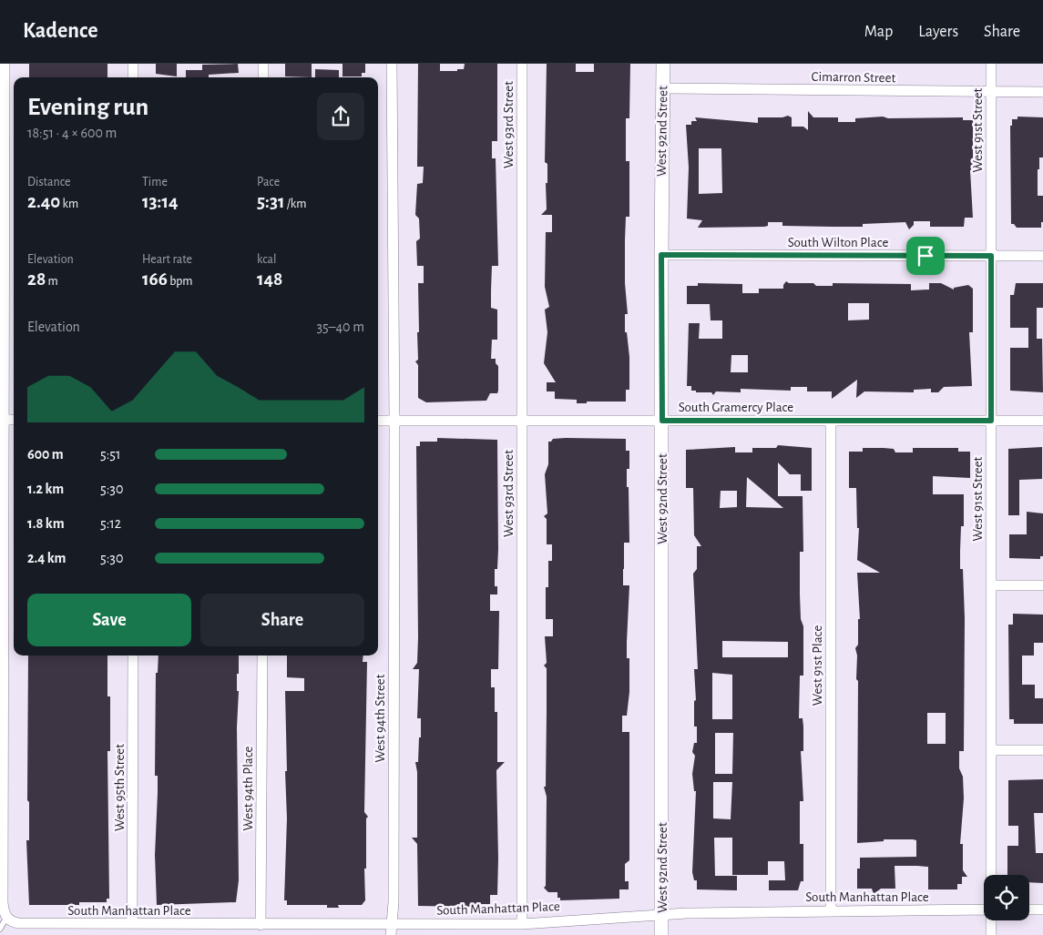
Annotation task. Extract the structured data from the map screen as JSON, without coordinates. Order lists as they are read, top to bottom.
{
  "streets": {
    "street": [
      "Cimarron Street",
      "West 93rd Street",
      "West 91st Street",
      "West 92nd Street",
      "South Wilton Place",
      "South Gramercy Place",
      "West 91st Place",
      "West 94th Street",
      "West 95th Street",
      "West 94th Place",
      "South Manhattan Place"
    ]
  },
  "crossings": [
    ["Cimarron Street", "West 91st Street"],
    ["Cimarron Street", "West 92nd Street"],
    ["West 93rd Street", "South Gramercy Place"],
    ["West 93rd Street", "South Manhattan Place"],
    ["West 91st Street", "South Wilton Place"],
    ["West 91st Street", "South Gramercy Place"],
    ["West 92nd Street", "South Wilton Place"],
    ["West 92nd Street", "South Gramercy Place"],
    ["West 92nd Street", "South Manhattan Place"],
    ["South Gramercy Place", "West 91st Place"],
    ["South Gramercy Place", "West 94th Street"],
    ["West 91st Place", "South Manhattan Place"],
    ["West 94th Street", "South Manhattan Place"],
    ["West 95th Street", "South Manhattan Place"],
    ["West 94th Place", "South Manhattan Place"]
  ],
  "page": {
    "header": "Kadence",
    "nav": ["Map", "Layers", "Share"],
    "heading": ["Evening run", "18:51 · 4 × 600 m"],
    "stats": [
      ["Distance", "2.40 km"],
      ["Time", "13:14"],
      ["Pace", "5:31 /km"],
      ["Elevation", "28 m"],
      ["Heart rate", "166 bpm"],
      ["kcal", "148"]
    ],
    "chart": ["Elevation", "35–40 m"],
    "list": [
      {
        "name": "600 m",
        "note": "5:51"
      },
      {
        "name": "1.2 km",
        "note": "5:30"
      },
      {
        "name": "1.8 km",
        "note": "5:12"
      },
      {
        "name": "2.4 km",
        "note": "5:30"
      }
    ],
    "buttons": ["Save", "Share"]
  }
}
